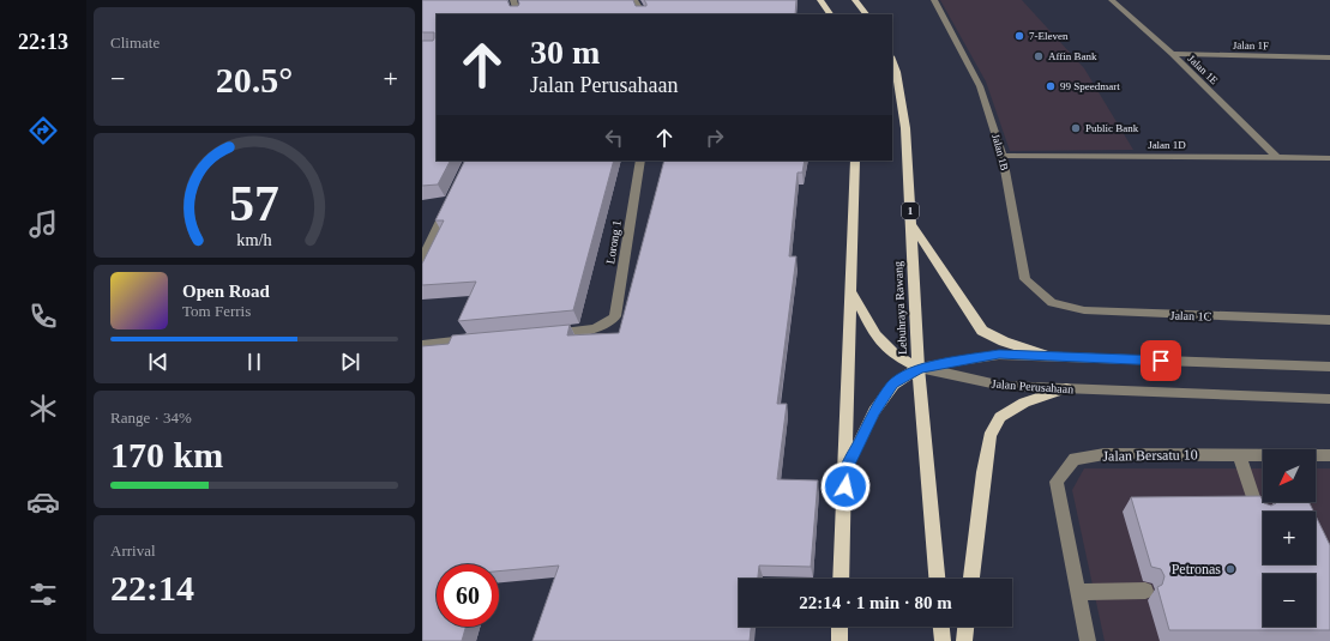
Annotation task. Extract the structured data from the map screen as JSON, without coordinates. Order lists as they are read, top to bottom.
{
  "streets": {
    "main road": ["1", "Lebuhraya Rawang"],
    "street": [
      "Jalan 1F",
      "Jalan 1E",
      "Jalan 1D",
      "Jalan 1B",
      "Lorong 1",
      "Jalan 1C",
      "Jalan Perusahaan",
      "Jalan Bersatu 10"
    ]
  },
  "crossings": [
    ["Jalan 1F", "Jalan 1E"],
    ["Jalan 1E", "Jalan 1D"],
    ["Jalan 1D", "Jalan 1B"],
    ["Jalan 1B", "Jalan 1C"],
    ["Lebuhraya Rawang", "Jalan Perusahaan"]
  ],
  "places": [
    "7-Eleven",
    "Affin Bank",
    "99 Speedmart",
    "Public Bank",
    "Petronas"
  ],
  "north": "bottom left",
  "page": {
    "tabs": "22:13",
    "tile": [
      "Climate",
      ["Range · 34%", "170 km"],
      ["Arrival", "22:14"]
    ],
    "turn": ["30 m", "Jalan Perusahaan"],
    "heat": ["−", "20.5°", "+"],
    "song": ["Open Road", "Tom Ferris"],
    "map_buttons": ["+", "−"],
    "limit": "60",
    "trip": "22:14 · 1 min · 80 m",
    "gauge": ["57", "km/h"]
  }
}
